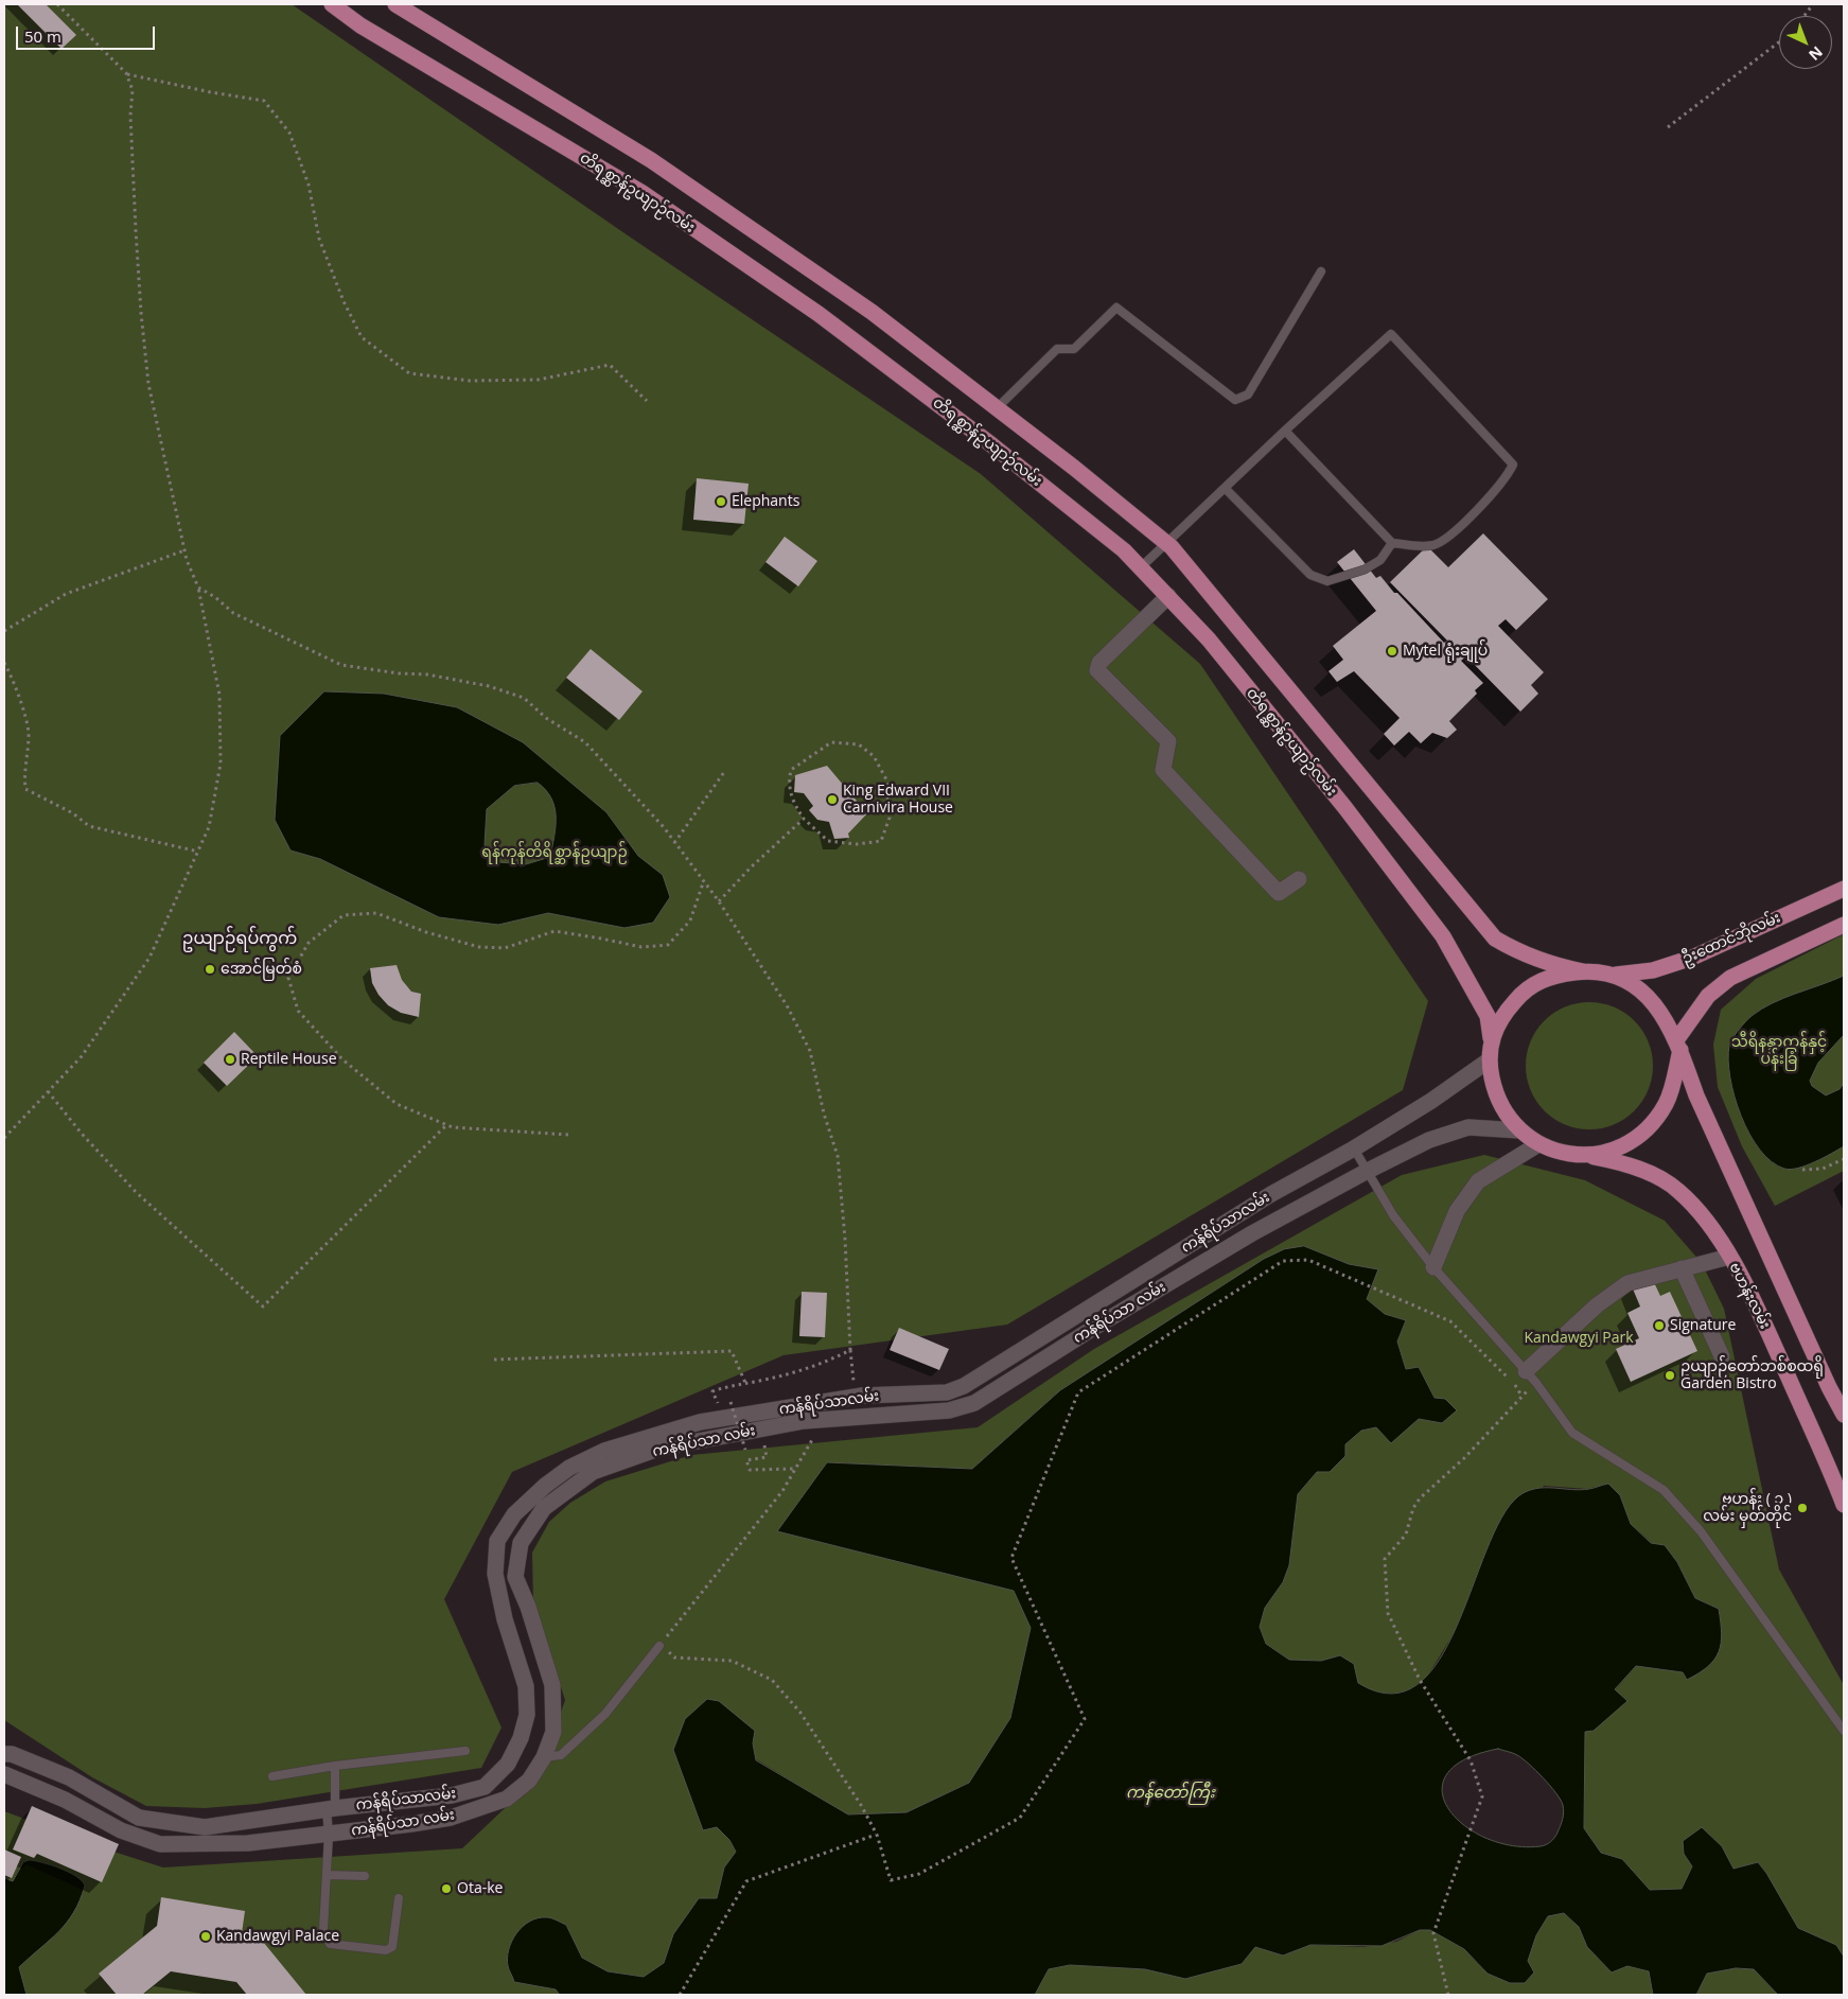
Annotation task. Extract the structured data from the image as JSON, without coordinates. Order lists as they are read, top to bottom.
{
  "streets": {
    "main road": [
      "တိရစ္ဆာန်ဥယျာဉ်လမ်း",
      "ဦးထောင်ဘိုလမ်း",
      "ကန်ရိပ်သာလမ်း",
      "ဗဟန်းလမ်း",
      "ကန်ရိပ်သာ လမ်း"
    ]
  },
  "crossings": [
    ["တိရစ္ဆာန်ဥယျာဉ်လမ်း", "ဦးထောင်ဘိုလမ်း"],
    ["တိရစ္ဆာန်ဥယျာဉ်လမ်း", "ကန်ရိပ်သာလမ်း"],
    ["တိရစ္ဆာန်ဥယျာဉ်လမ်း", "ဗဟန်းလမ်း"],
    ["တိရစ္ဆာန်ဥယျာဉ်လမ်း", "ကန်ရိပ်သာ လမ်း"],
    ["ဦးထောင်ဘိုလမ်း", "ကန်ရိပ်သာလမ်း"],
    ["ဦးထောင်ဘိုလမ်း", "ဗဟန်းလမ်း"],
    ["ဦးထောင်ဘိုလမ်း", "ကန်ရိပ်သာ လမ်း"],
    ["ကန်ရိပ်သာလမ်း", "ဗဟန်းလမ်း"],
    ["ကန်ရိပ်သာလမ်း", "ကန်ရိပ်သာ လမ်း"],
    ["ဗဟန်းလမ်း", "ကန်ရိပ်သာ လမ်း"]
  ],
  "districts": ["ဥယျာဉ်ရပ်ကွက်"],
  "water": ["ကန်တော်ကြီး"],
  "parks": ["ရန်ကုန်တိရိစ္ဆာန်ဥယျာဉ်", "သီရိနန္ဒာကန်နှင့် ပန်းခြံ", "Kandawgyi Park"],
  "places": [
    "Elephants",
    "Mytel ရုံးချုပ်",
    "King Edward VII Carnivira House",
    "အောင်မြတ်စံ",
    "Reptile House",
    "Signature",
    "ဥယျာဉ်တော်ဘစ်စထရို Garden Bistro",
    "ဗဟန်း ( ၃ ) လမ်း မှတ်တိုင်",
    "Ota-ke",
    "Kandawgyi Palace"
  ],
  "scale_bar": "50 m",
  "north": "bottom right"
}
